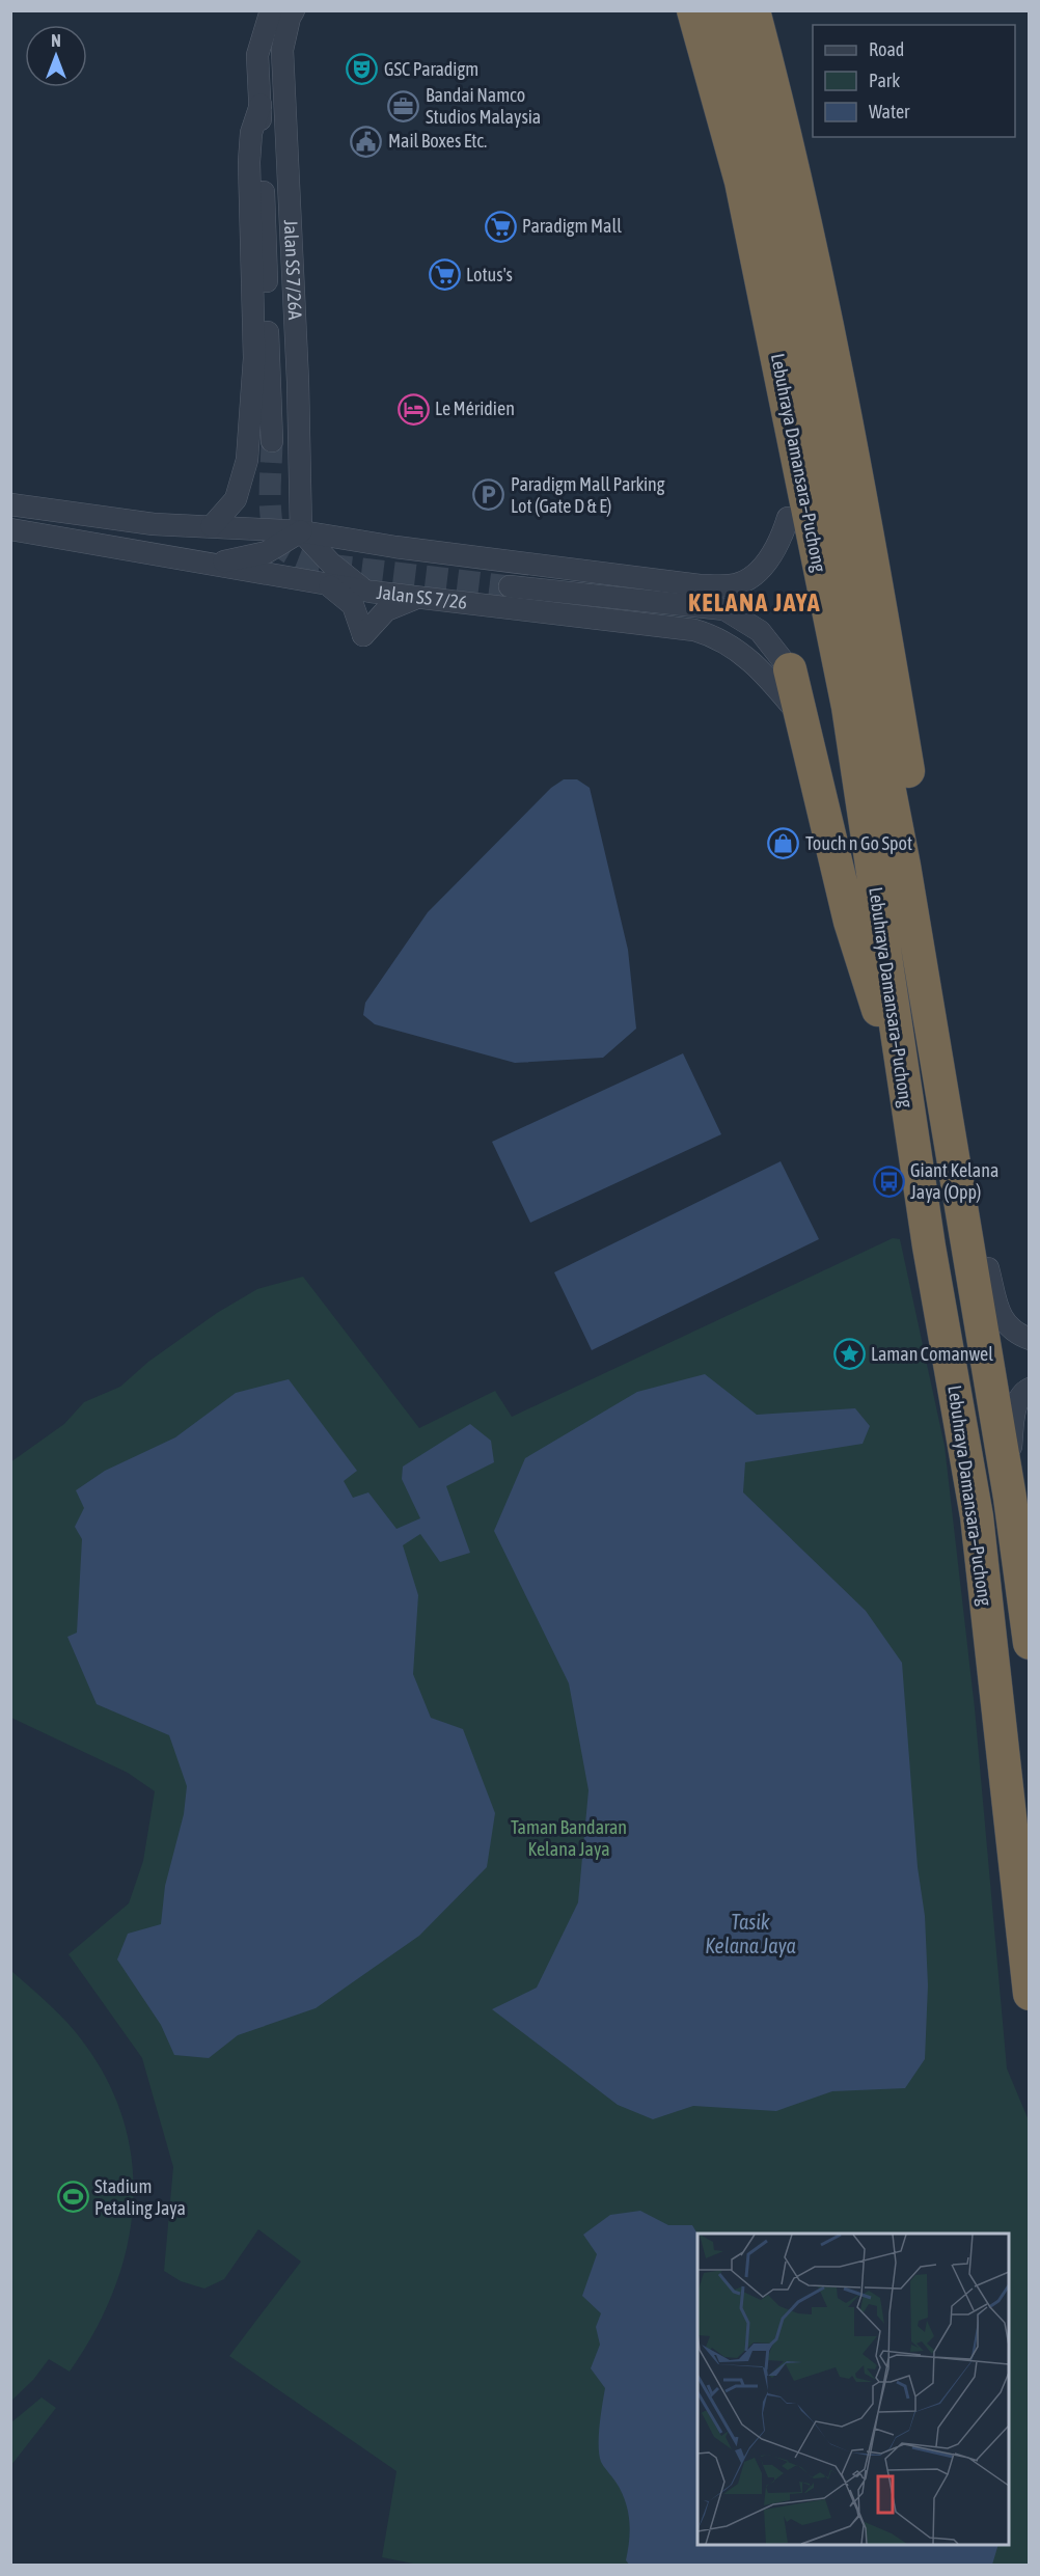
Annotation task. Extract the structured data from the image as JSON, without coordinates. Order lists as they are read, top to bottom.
{
  "streets": {
    "highway": ["Lebuhraya Damansara–Puchong"],
    "street": ["Jalan SS 7/26A", "Jalan SS 7/26"]
  },
  "districts": ["KELANA JAYA"],
  "water": ["Tasik Kelana Jaya"],
  "parks": ["Taman Bandaran Kelana Jaya"],
  "places": {
    "theatre": ["GSC Paradigm"],
    "office": ["Bandai Namco Studios Malaysia"],
    "public building": ["Mail Boxes Etc."],
    "supermarket": ["Paradigm Mall", "Lotus's"],
    "hotel": ["Le Méridien"],
    "parking": ["Paradigm Mall Parking Lot (Gate D & E)"],
    "shop": ["Touch n Go Spot"],
    "bus stop": ["Giant Kelana Jaya (Opp)"],
    "place": ["Laman Comanwel"],
    "sports": ["Stadium Petaling Jaya"]
  },
  "legend": ["Road", "Park", "Water"],
  "north": "top"
}
